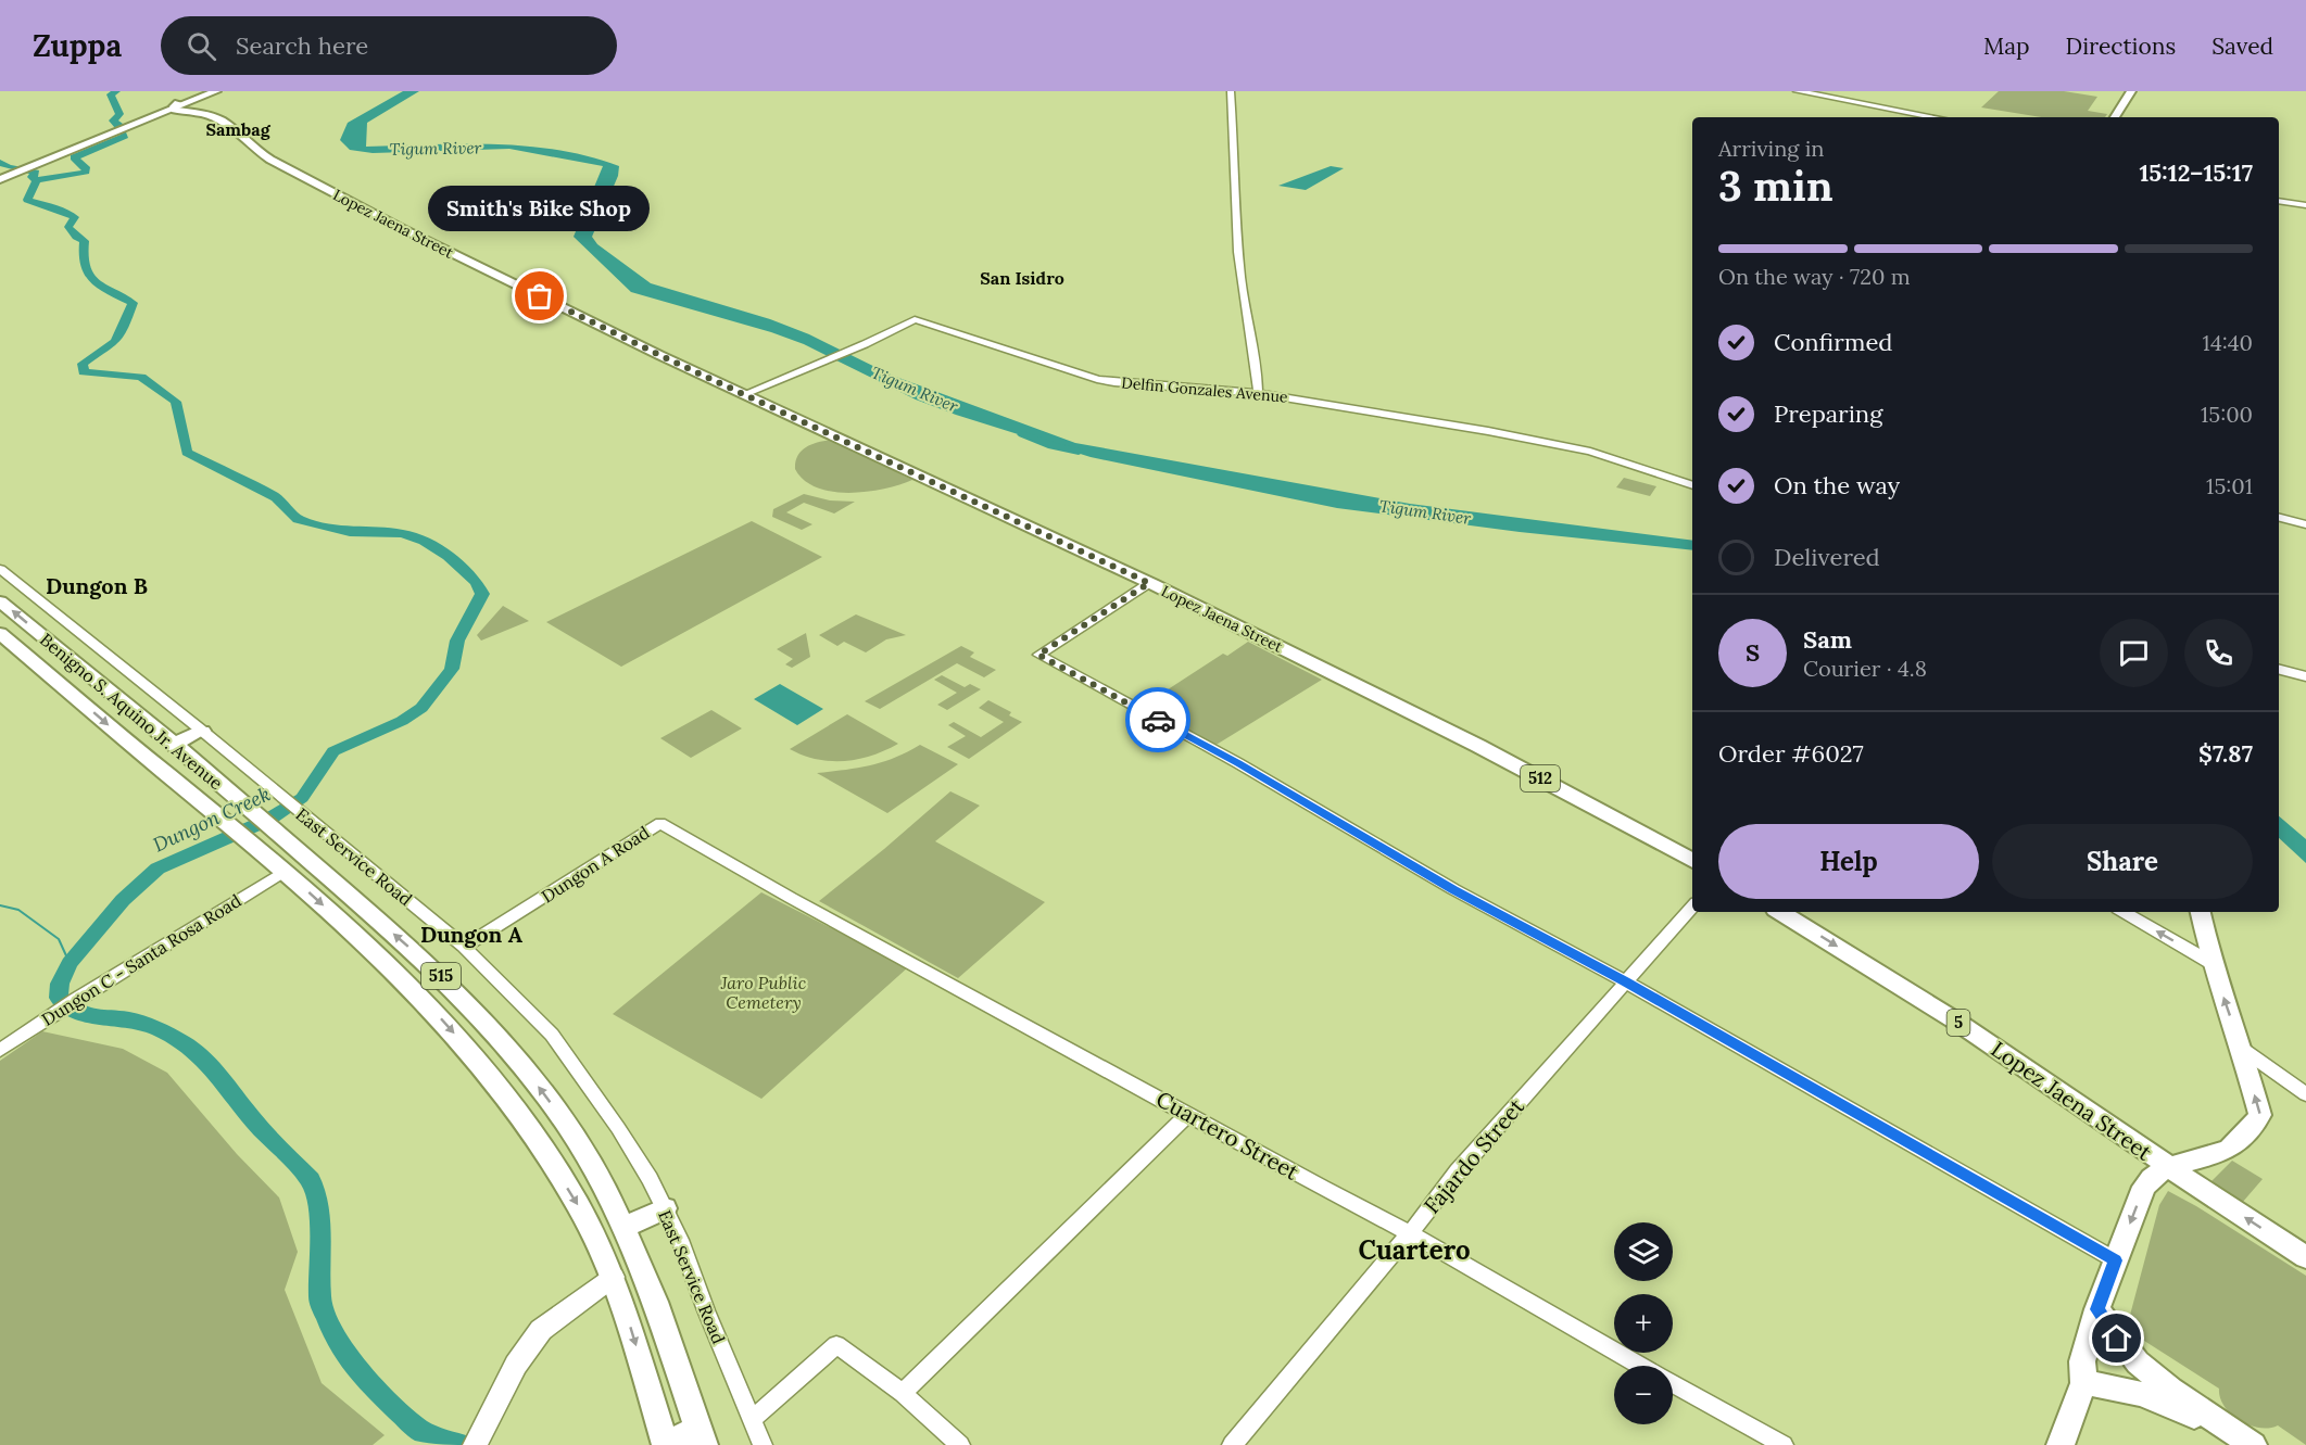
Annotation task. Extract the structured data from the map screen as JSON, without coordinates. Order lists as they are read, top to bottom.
{
  "streets": {
    "main road": [
      "Lopez Jaena Street",
      "Benigno S. Aquino Jr. Avenue",
      "512",
      "515",
      "5"
    ],
    "street": [
      "Delfin Gonzales Avenue",
      "East Service Road",
      "Dungon A Road",
      "Dungon C - Santa Rosa Road",
      "Cuartero Street",
      "Fajardo Street"
    ]
  },
  "crossings": [
    ["Lopez Jaena Street", "Delfin Gonzales Avenue"],
    ["Benigno S. Aquino Jr. Avenue", "Dungon C - Santa Rosa Road"],
    ["East Service Road", "Dungon A Road"],
    ["Dungon A Road", "Cuartero Street"],
    ["Cuartero Street", "Fajardo Street"]
  ],
  "districts": [
    "Sambag",
    "San Isidro",
    "Dungon B",
    "Dungon A",
    "Cuartero"
  ],
  "water": ["Tigum River", "Dungon Creek"],
  "parks": ["Jaro Public Cemetery"],
  "places": ["Smith's Bike Shop"],
  "page": {
    "header": "Zuppa",
    "search": "Search here",
    "nav": ["Map", "Directions", "Saved"],
    "heading": ["3 min", "Arriving in", "15:12–15:17"],
    "panel": [
      "Sam",
      "Courier · 4.8",
      "Order #6027",
      "$7.87"
    ],
    "bubble": "Smith's Bike Shop",
    "bar": "On the way · 720 m",
    "list": [
      ["Confirmed", "14:40"],
      ["Preparing", "15:00"],
      ["On the way", "15:01"],
      "Delivered"
    ],
    "round": "S",
    "buttons": ["Help", "Share"],
    "map_buttons": ["+", "−"]
  }
}
